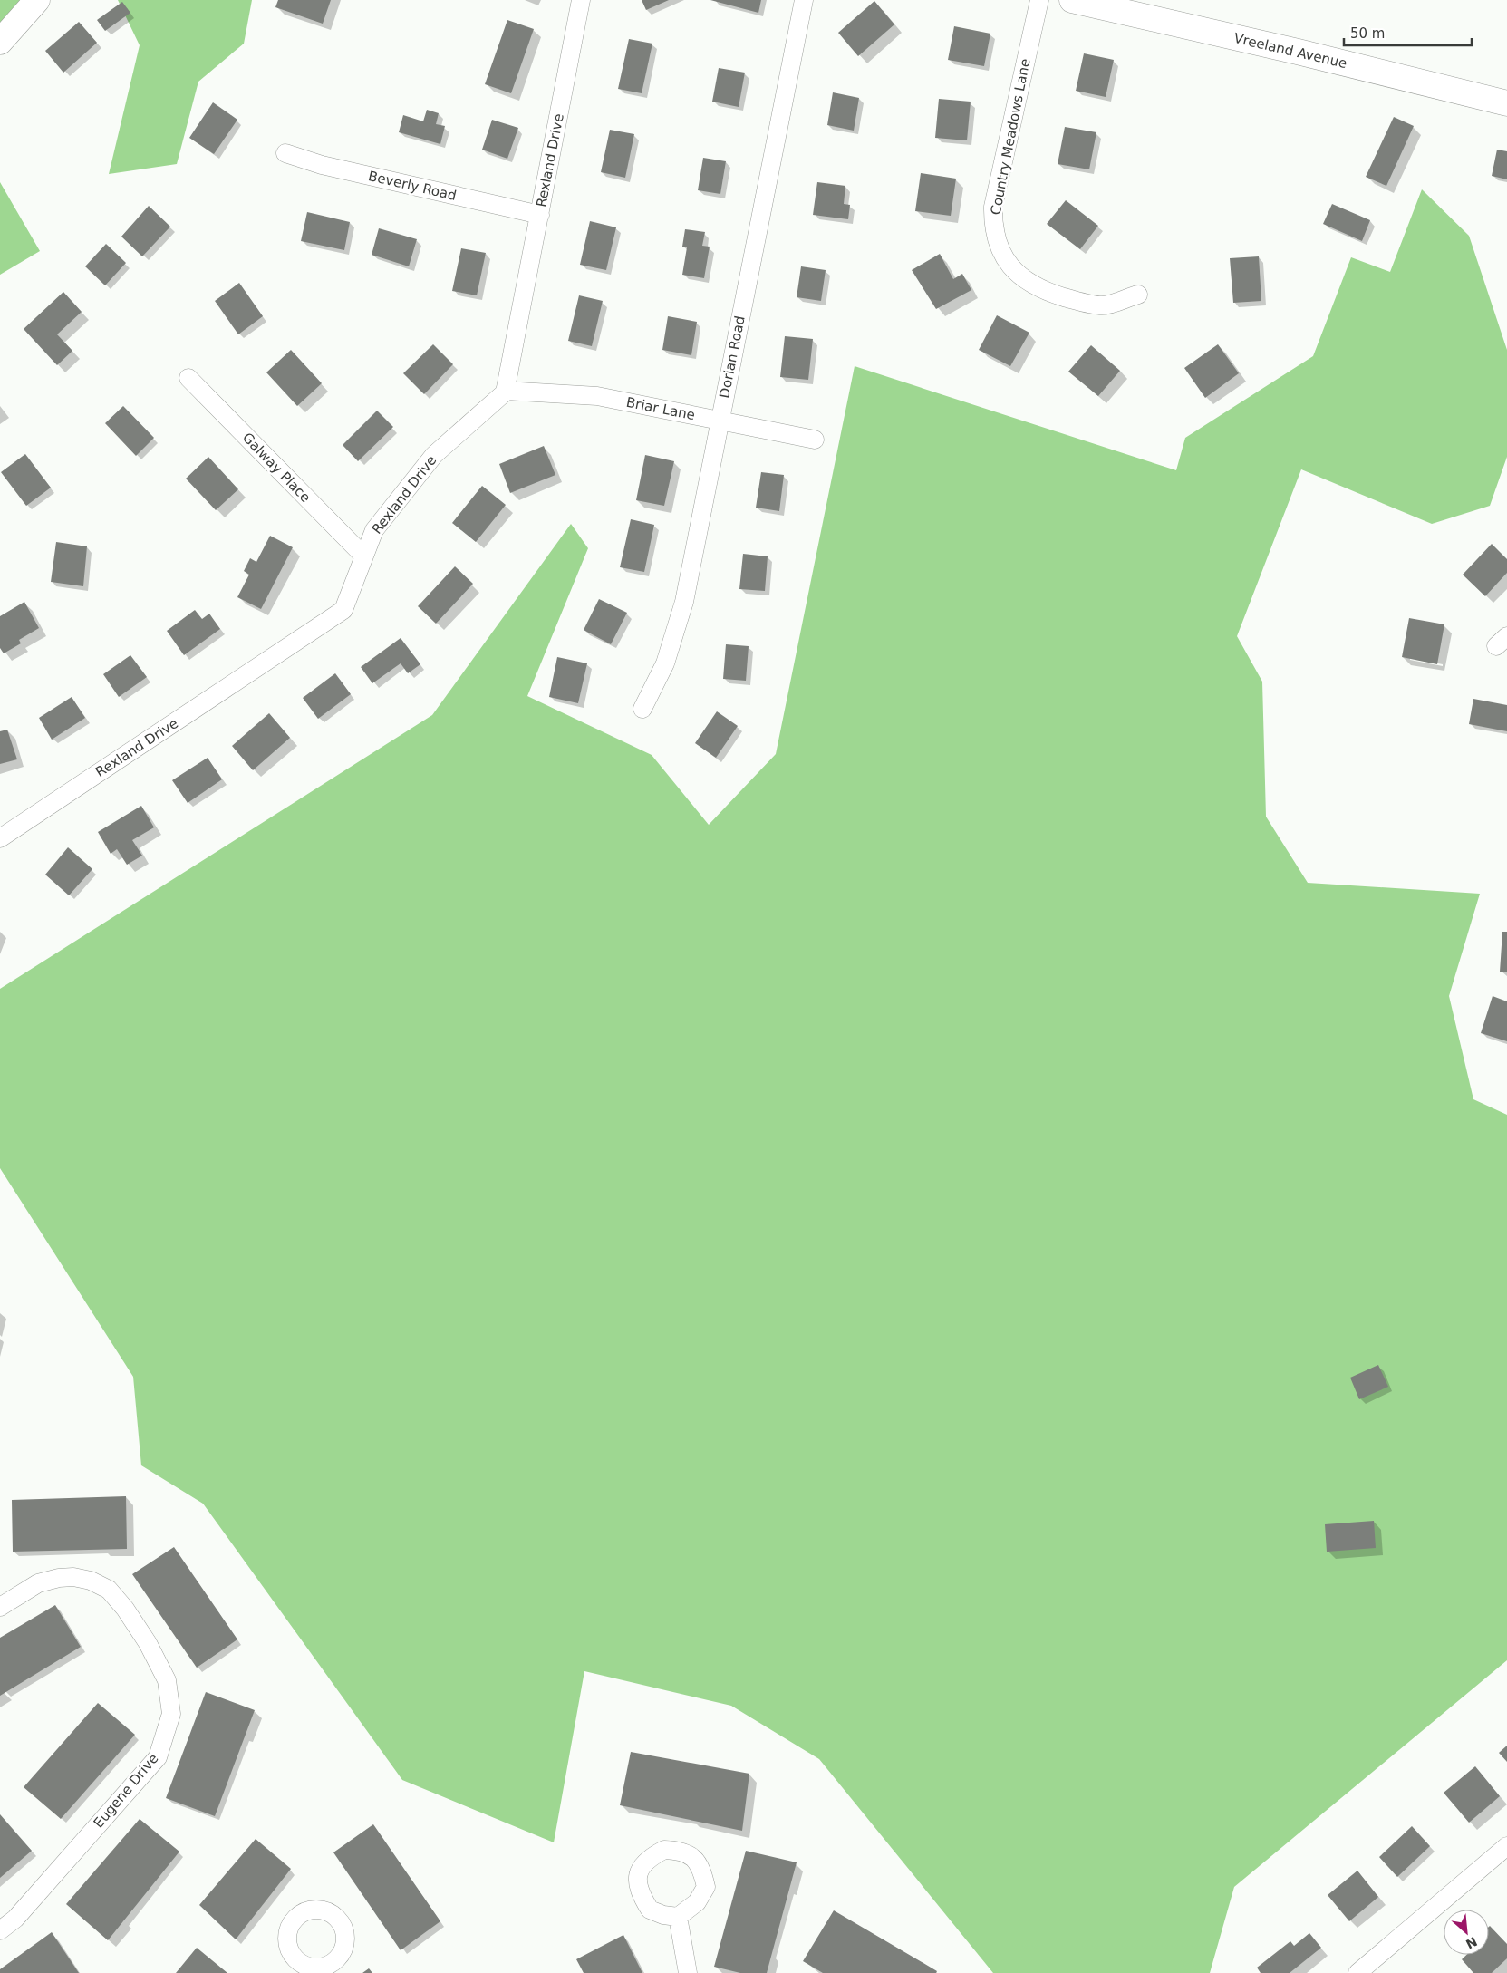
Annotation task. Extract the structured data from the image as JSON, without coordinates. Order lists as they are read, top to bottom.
{
  "streets": {
    "street": [
      "Vreeland Avenue",
      "Country Meadows Lane",
      "Rexland Drive",
      "Beverly Road",
      "Dorian Road",
      "Briar Lane",
      "Galway Place",
      "Eugene Drive"
    ]
  },
  "crossings": [
    ["Rexland Drive", "Beverly Road"],
    ["Rexland Drive", "Briar Lane"],
    ["Rexland Drive", "Galway Place"],
    ["Dorian Road", "Briar Lane"]
  ],
  "scale_bar": "50 m",
  "north": "bottom right"
}
